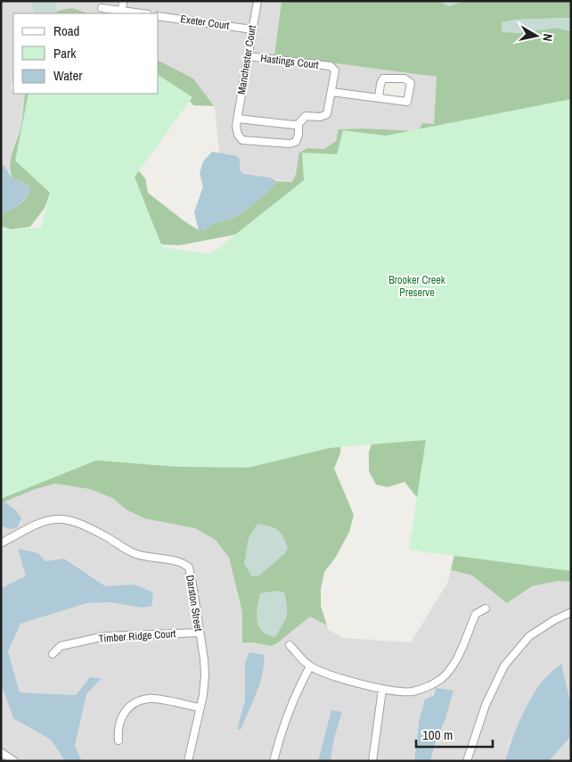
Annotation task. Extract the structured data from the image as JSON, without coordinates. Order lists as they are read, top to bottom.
{
  "streets": {
    "street": [
      "Exeter Court",
      "Manchester Court",
      "Hastings Court",
      "Darston Street",
      "Timber Ridge Court"
    ]
  },
  "crossings": [
    ["Exeter Court", "Manchester Court"],
    ["Manchester Court", "Hastings Court"],
    ["Darston Street", "Timber Ridge Court"]
  ],
  "parks": ["Brooker Creek Preserve"],
  "legend": ["Road", "Park", "Water"],
  "scale_bar": "100 m",
  "north": "right"
}
